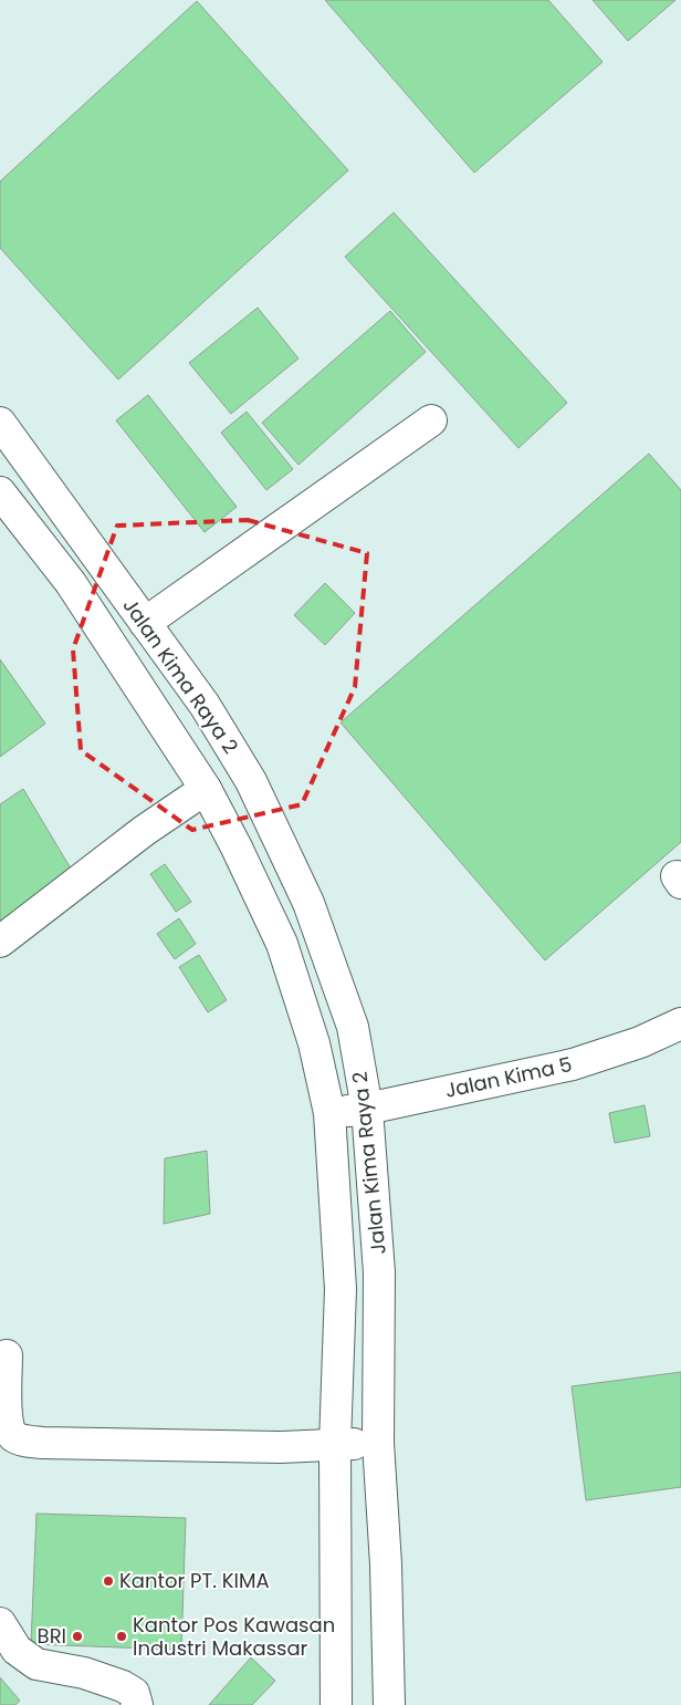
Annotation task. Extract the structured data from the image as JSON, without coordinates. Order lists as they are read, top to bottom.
{
  "streets": {
    "street": ["Jalan Kima Raya 2", "Jalan Kima 5"]
  },
  "crossings": [
    ["Jalan Kima Raya 2", "Jalan Kima 5"]
  ],
  "places": ["Kantor PT. KIMA", "BRI", "Kantor Pos Kawasan Industri Makassar"]
}
